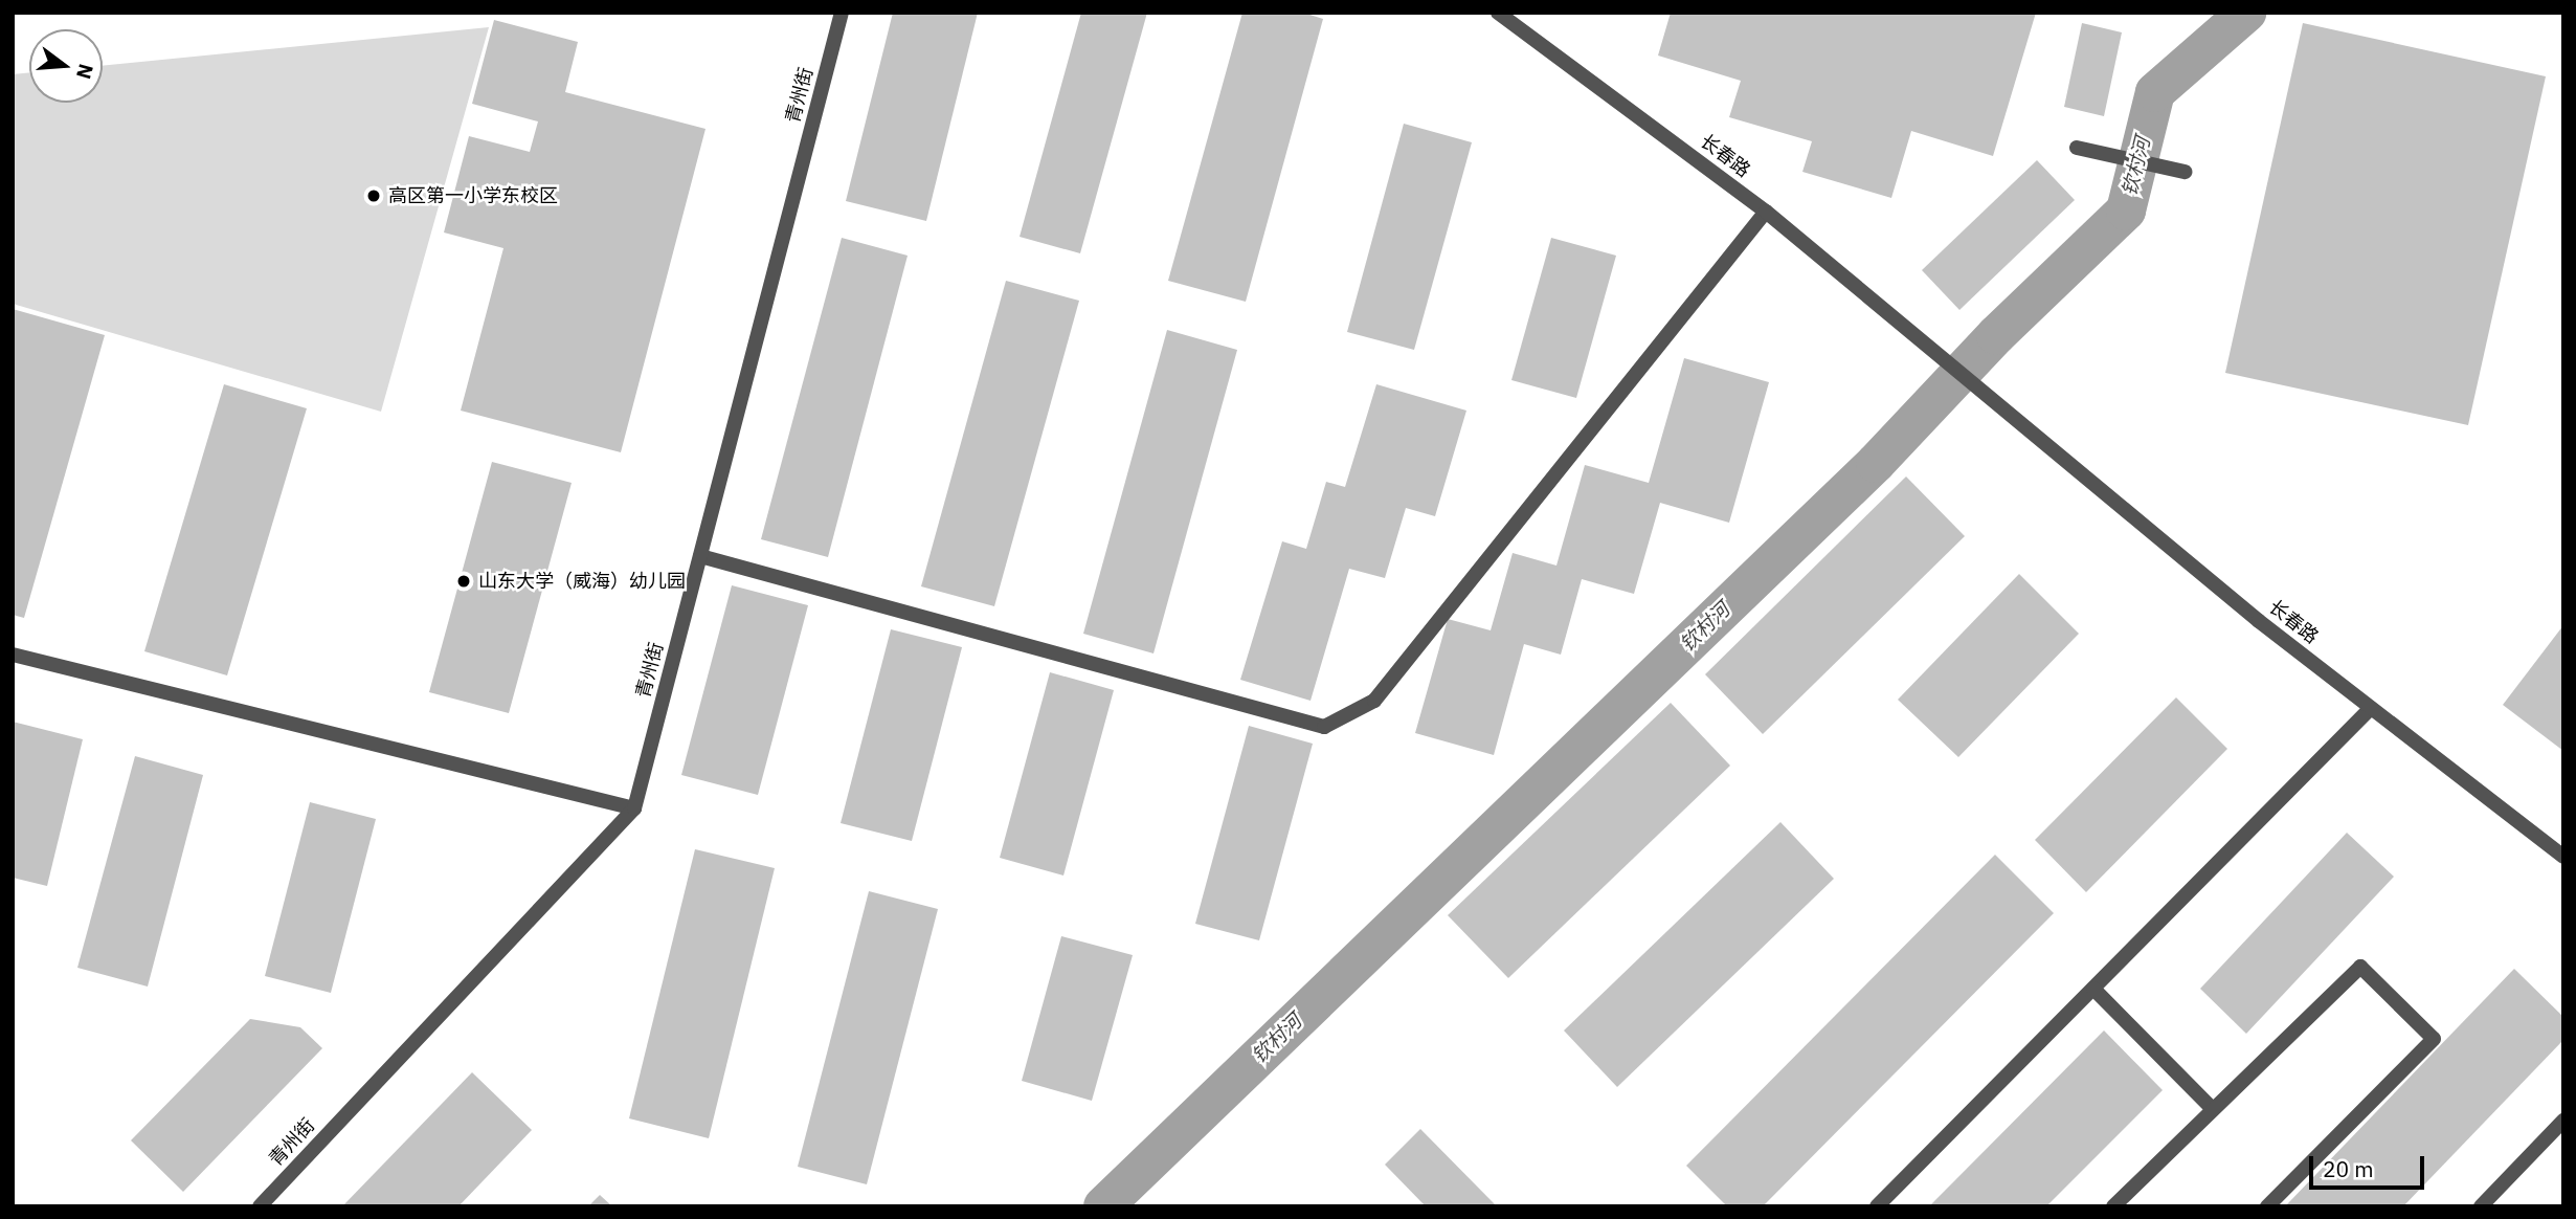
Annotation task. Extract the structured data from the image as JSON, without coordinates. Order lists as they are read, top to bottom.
{
  "streets": {
    "street": ["青州街", "长春路"]
  },
  "water": ["钦村河"],
  "places": ["高区第一小学东校区", "山东大学（威海）幼儿园"],
  "scale_bar": "20 m",
  "north": "right"
}
